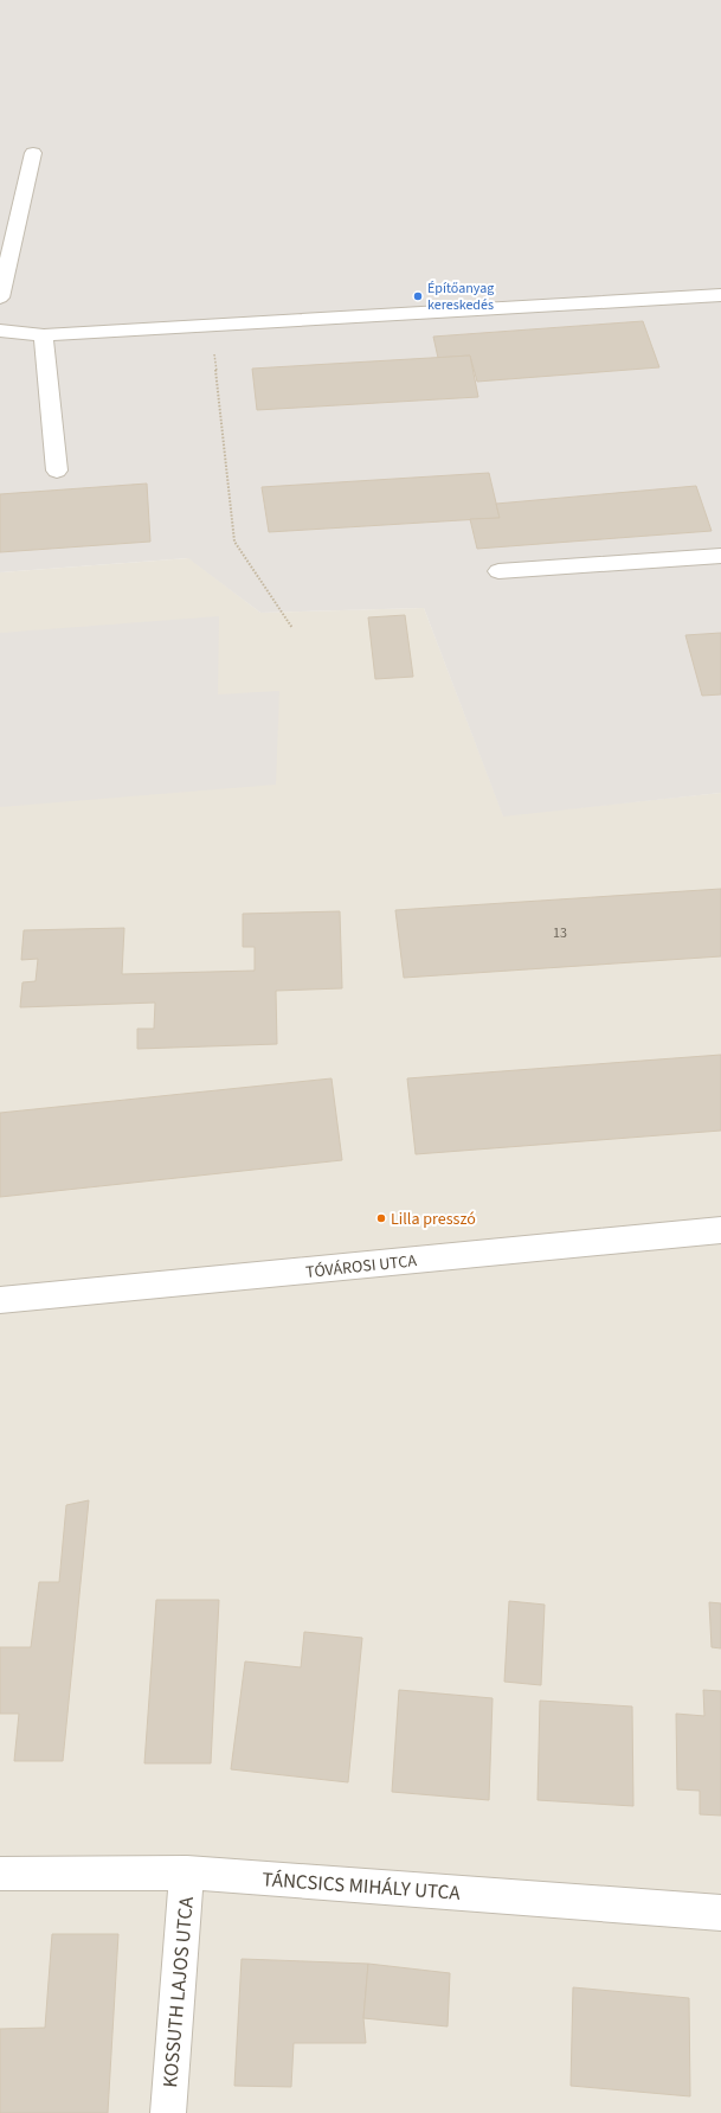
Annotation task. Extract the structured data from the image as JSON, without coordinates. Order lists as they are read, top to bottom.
{
  "streets": {
    "street": ["TÓVÁROSI UTCA", "TÁNCSICS MIHÁLY UTCA", "KOSSUTH LAJOS UTCA"]
  },
  "crossings": [
    ["TÁNCSICS MIHÁLY UTCA", "KOSSUTH LAJOS UTCA"]
  ],
  "places": ["Építőanyag kereskedés", "Lilla presszó"],
  "house_numbers": ["13"]
}
